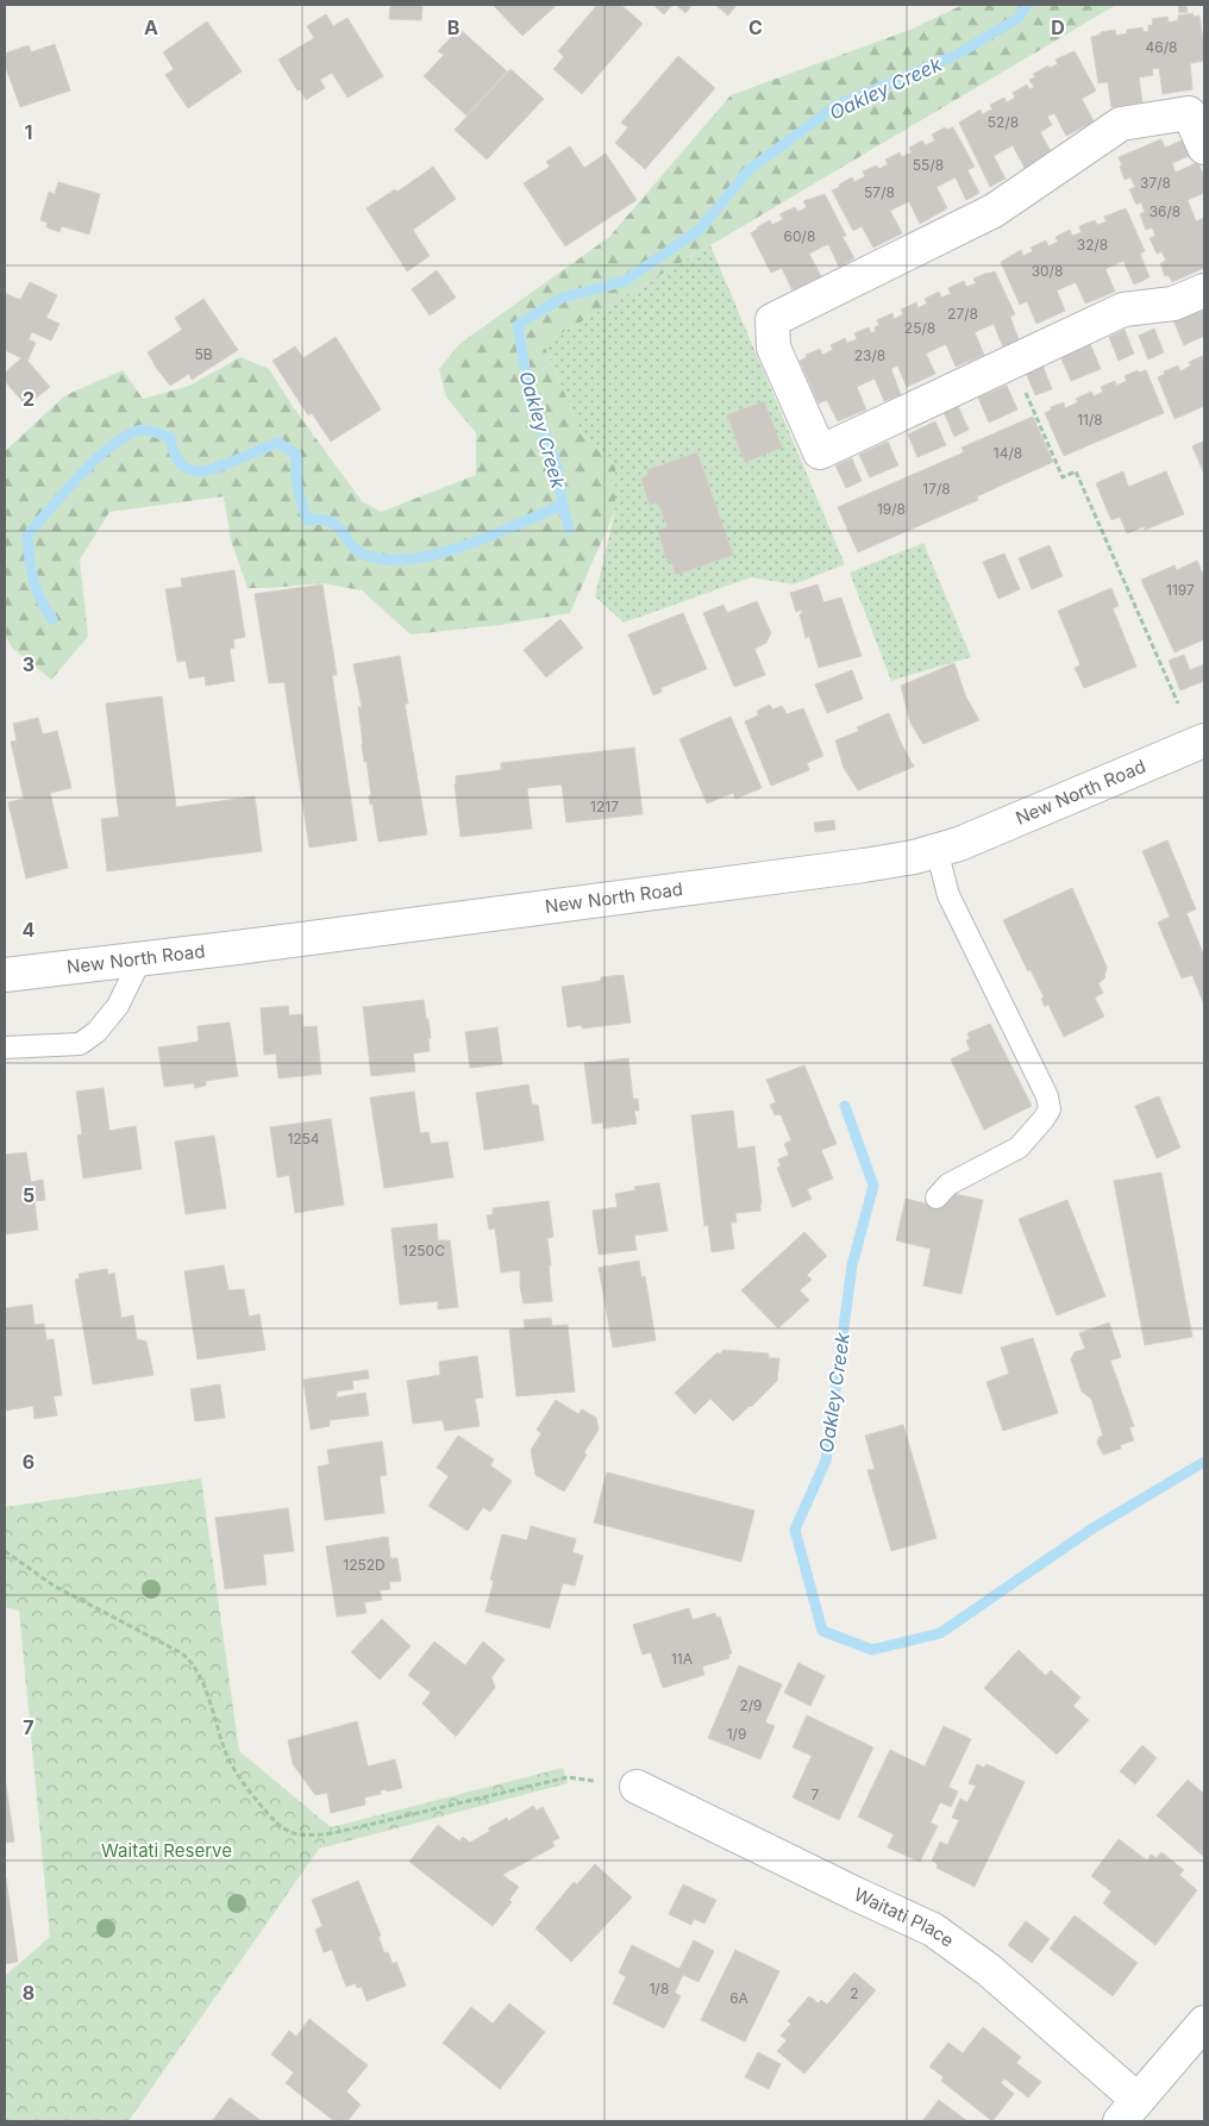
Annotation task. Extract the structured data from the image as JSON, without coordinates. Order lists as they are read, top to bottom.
{
  "streets": {
    "street": ["New North Road", "Waitati Place"]
  },
  "water": ["Oakley Creek"],
  "parks": ["Waitati Reserve"],
  "house_numbers": [
    "46/8",
    "52/8",
    "55/8",
    "37/8",
    "57/8",
    "36/8",
    "60/8",
    "32/8",
    "30/8",
    "27/8",
    "25/8",
    "5B",
    "23/8",
    "11/8",
    "14/8",
    "17/8",
    "19/8",
    "1197",
    "1217",
    "1254",
    "1250C",
    "1252D",
    "11A",
    "2/9",
    "1/9",
    "7",
    "1/8",
    "2",
    "6A"
  ],
  "grid": {
    "columns": [
      "A",
      "B",
      "C",
      "D"
    ],
    "rows": [
      "1",
      "2",
      "3",
      "4",
      "5",
      "6",
      "7",
      "8"
    ]
  }
}
